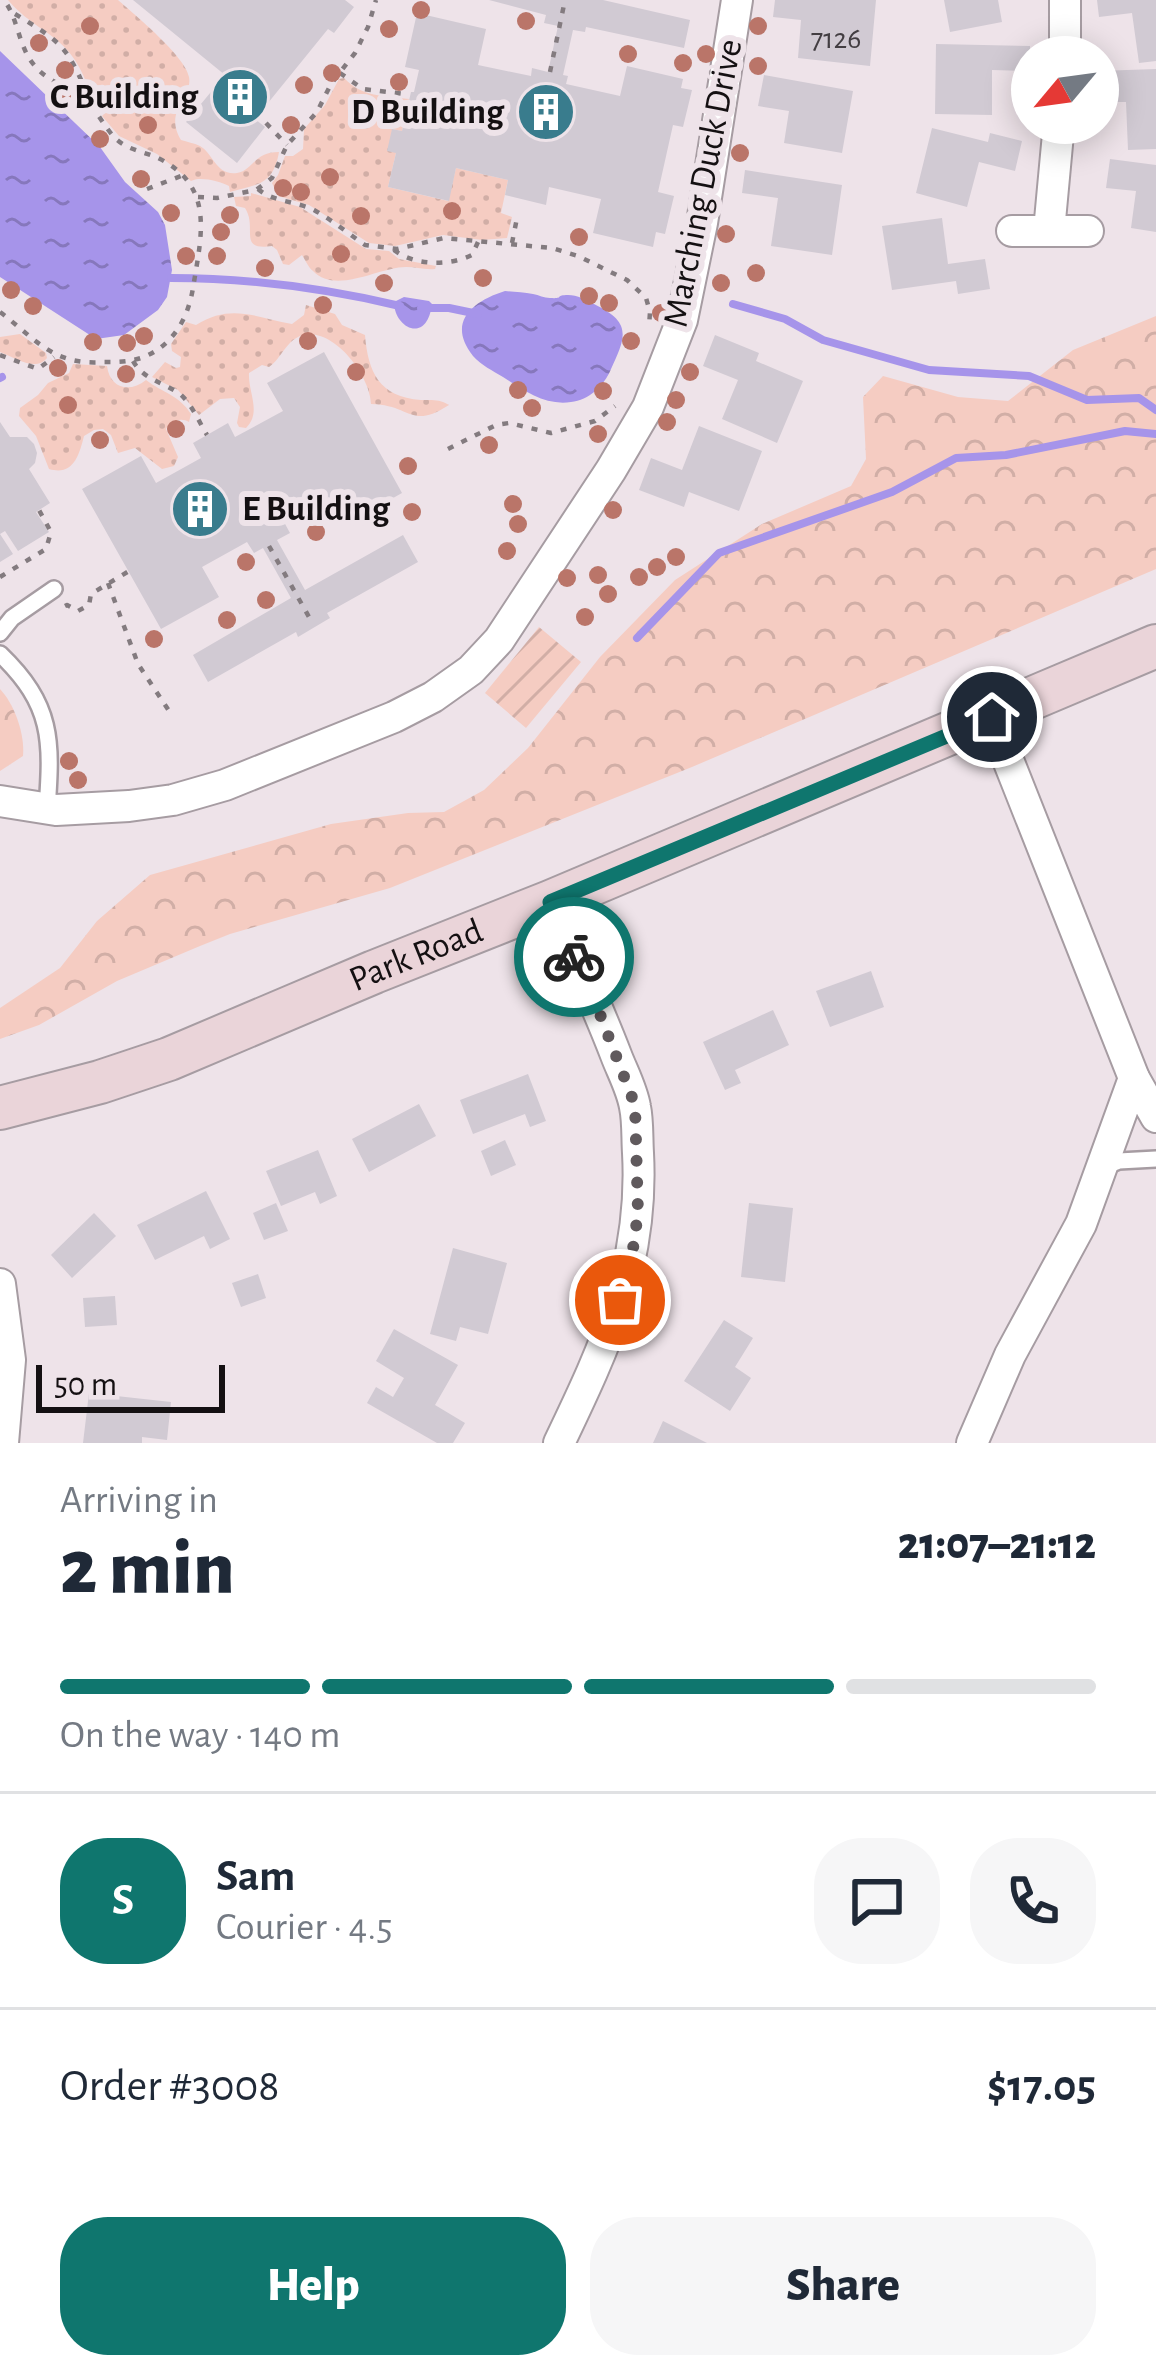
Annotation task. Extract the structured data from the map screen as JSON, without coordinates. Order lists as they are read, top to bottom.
{
  "streets": {
    "main road": ["Park Road"],
    "street": ["Marching Duck Drive"]
  },
  "places": {
    "building": ["C Building", "D Building", "E Building"]
  },
  "house_numbers": ["7126"],
  "scale_bar": "50 m",
  "north": "bottom left",
  "page": {
    "scale": "50 m",
    "heading": ["2 min", "Arriving in", "21:07–21:12"],
    "panel": [
      "Sam",
      "Courier · 4.5",
      "Order #3008",
      "$17.05"
    ],
    "bar": "On the way · 140 m",
    "round": "S",
    "buttons": ["Help", "Share"]
  }
}
